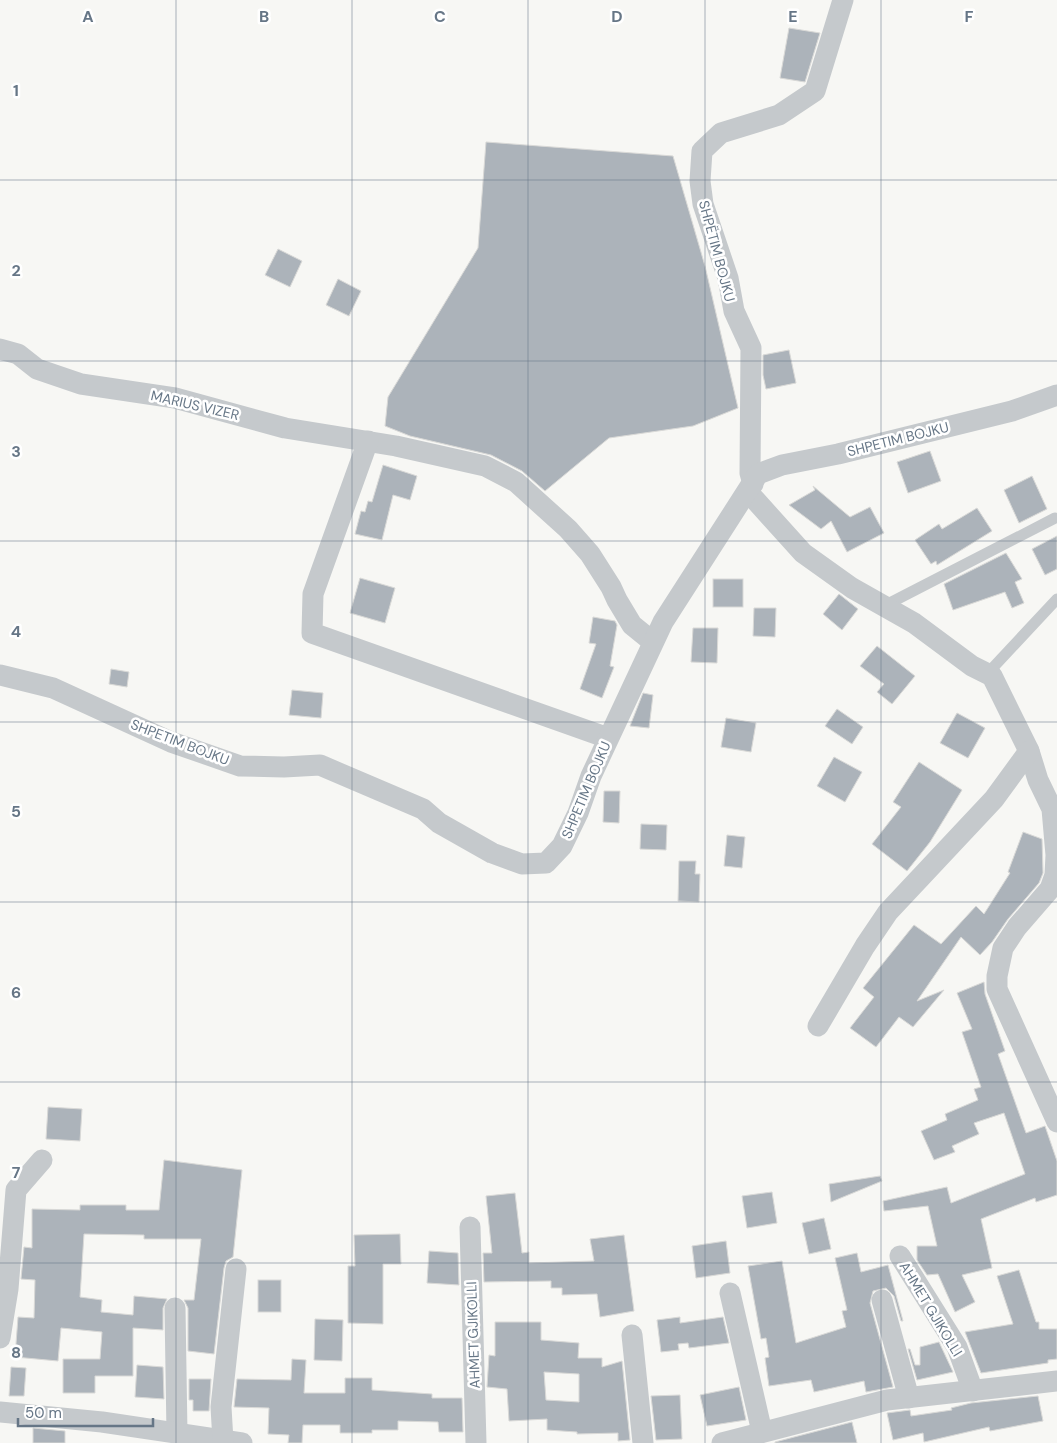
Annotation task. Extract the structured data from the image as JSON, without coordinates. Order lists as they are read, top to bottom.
{
  "streets": {
    "street": [
      "SHPËTIM BOJKU",
      "MARIUS VIZER",
      "SHPETIM BOJKU",
      "AHMET GJIKOLLI"
    ]
  },
  "crossings": [
    ["SHPËTIM BOJKU", "SHPETIM BOJKU"],
    ["MARIUS VIZER", "SHPETIM BOJKU"]
  ],
  "scale_bar": "50 m",
  "grid": {
    "columns": [
      "A",
      "B",
      "C",
      "D",
      "E",
      "F"
    ],
    "rows": [
      "1",
      "2",
      "3",
      "4",
      "5",
      "6",
      "7",
      "8"
    ]
  }
}
